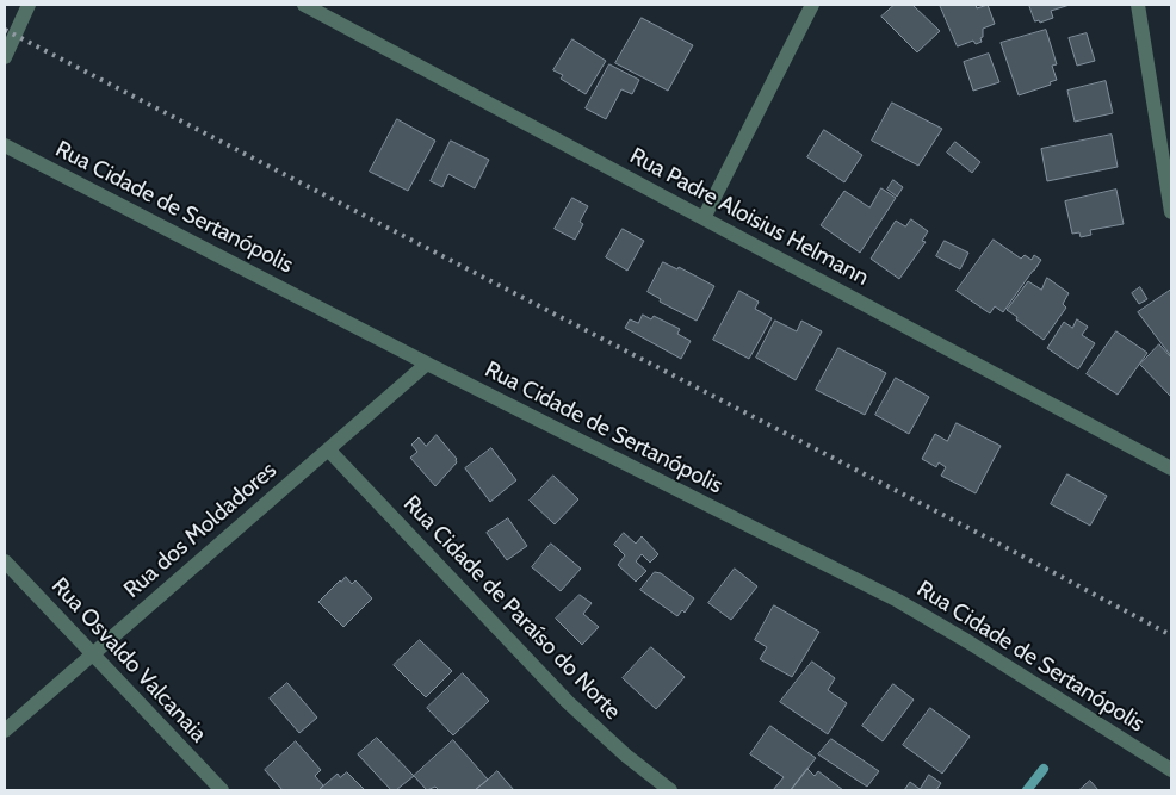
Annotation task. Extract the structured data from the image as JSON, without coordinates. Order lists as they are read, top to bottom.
{
  "streets": {
    "street": [
      "Rua Cidade de Sertanópolis",
      "Rua Padre Aloisius Helmann",
      "Rua dos Moldadores",
      "Rua Cidade de Paraíso do Norte",
      "Rua Osvaldo Valcanaia"
    ]
  },
  "crossings": [
    ["Rua Cidade de Sertanópolis", "Rua dos Moldadores"],
    ["Rua dos Moldadores", "Rua Cidade de Paraíso do Norte"],
    ["Rua dos Moldadores", "Rua Osvaldo Valcanaia"]
  ]
}
